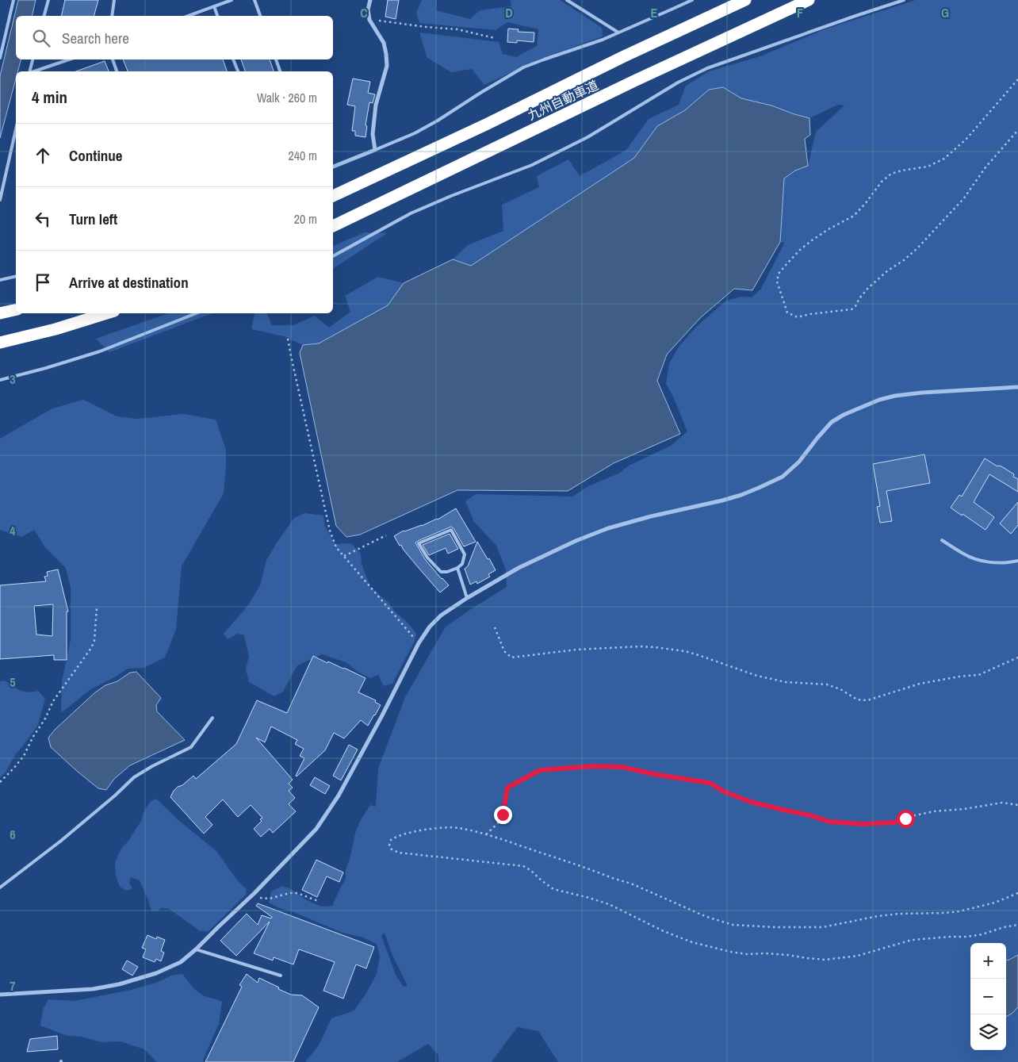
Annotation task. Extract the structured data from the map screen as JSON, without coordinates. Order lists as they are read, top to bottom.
{
  "streets": {
    "highway": ["九州自動車道"]
  },
  "page": {
    "search": "Search here",
    "heading": ["4 min", "Walk · 260 m"],
    "list": [
      ["Continue", "240 m"],
      ["Turn left", "20 m"],
      "Arrive at destination"
    ],
    "map_buttons": ["+", "−"]
  },
  "grid": {
    "columns": [
      "C",
      "D",
      "E",
      "F",
      "G"
    ],
    "rows": [
      "3",
      "4",
      "5",
      "6",
      "7"
    ]
  }
}
